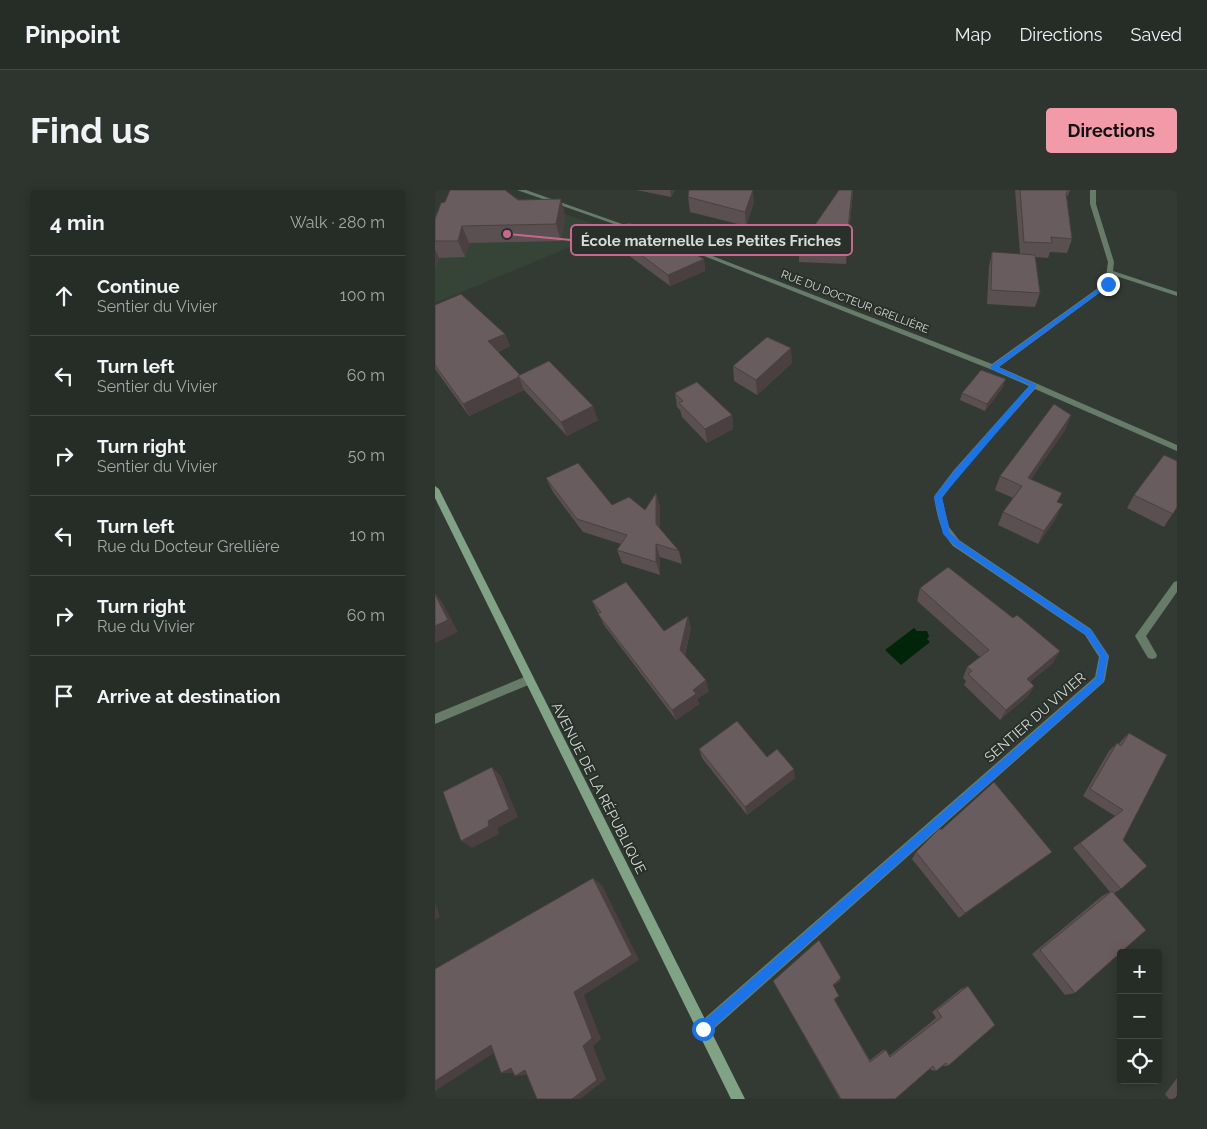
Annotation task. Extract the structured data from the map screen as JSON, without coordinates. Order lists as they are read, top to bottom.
{
  "streets": {
    "main road": ["AVENUE DE LA RÉPUBLIQUE"],
    "street": ["RUE DU DOCTEUR GRELLIÈRE", "SENTIER DU VIVIER"]
  },
  "crossings": [
    ["RUE DU DOCTEUR GRELLIÈRE", "SENTIER DU VIVIER"],
    ["SENTIER DU VIVIER", "AVENUE DE LA RÉPUBLIQUE"]
  ],
  "places": ["École maternelle Les Petites Friches"],
  "page": {
    "header": "Pinpoint",
    "nav": ["Map", "Directions", "Saved"],
    "buttons": "Directions",
    "title": "Find us",
    "heading": ["4 min", "Walk · 280 m"],
    "list": [
      ["Continue", "Sentier du Vivier", "100 m"],
      ["Turn left", "Sentier du Vivier", "60 m"],
      ["Turn right", "Sentier du Vivier", "50 m"],
      ["Turn left", "Rue du Docteur Grellière", "10 m"],
      ["Turn right", "Rue du Vivier", "60 m"],
      "Arrive at destination"
    ],
    "map_buttons": ["+", "−"]
  }
}
